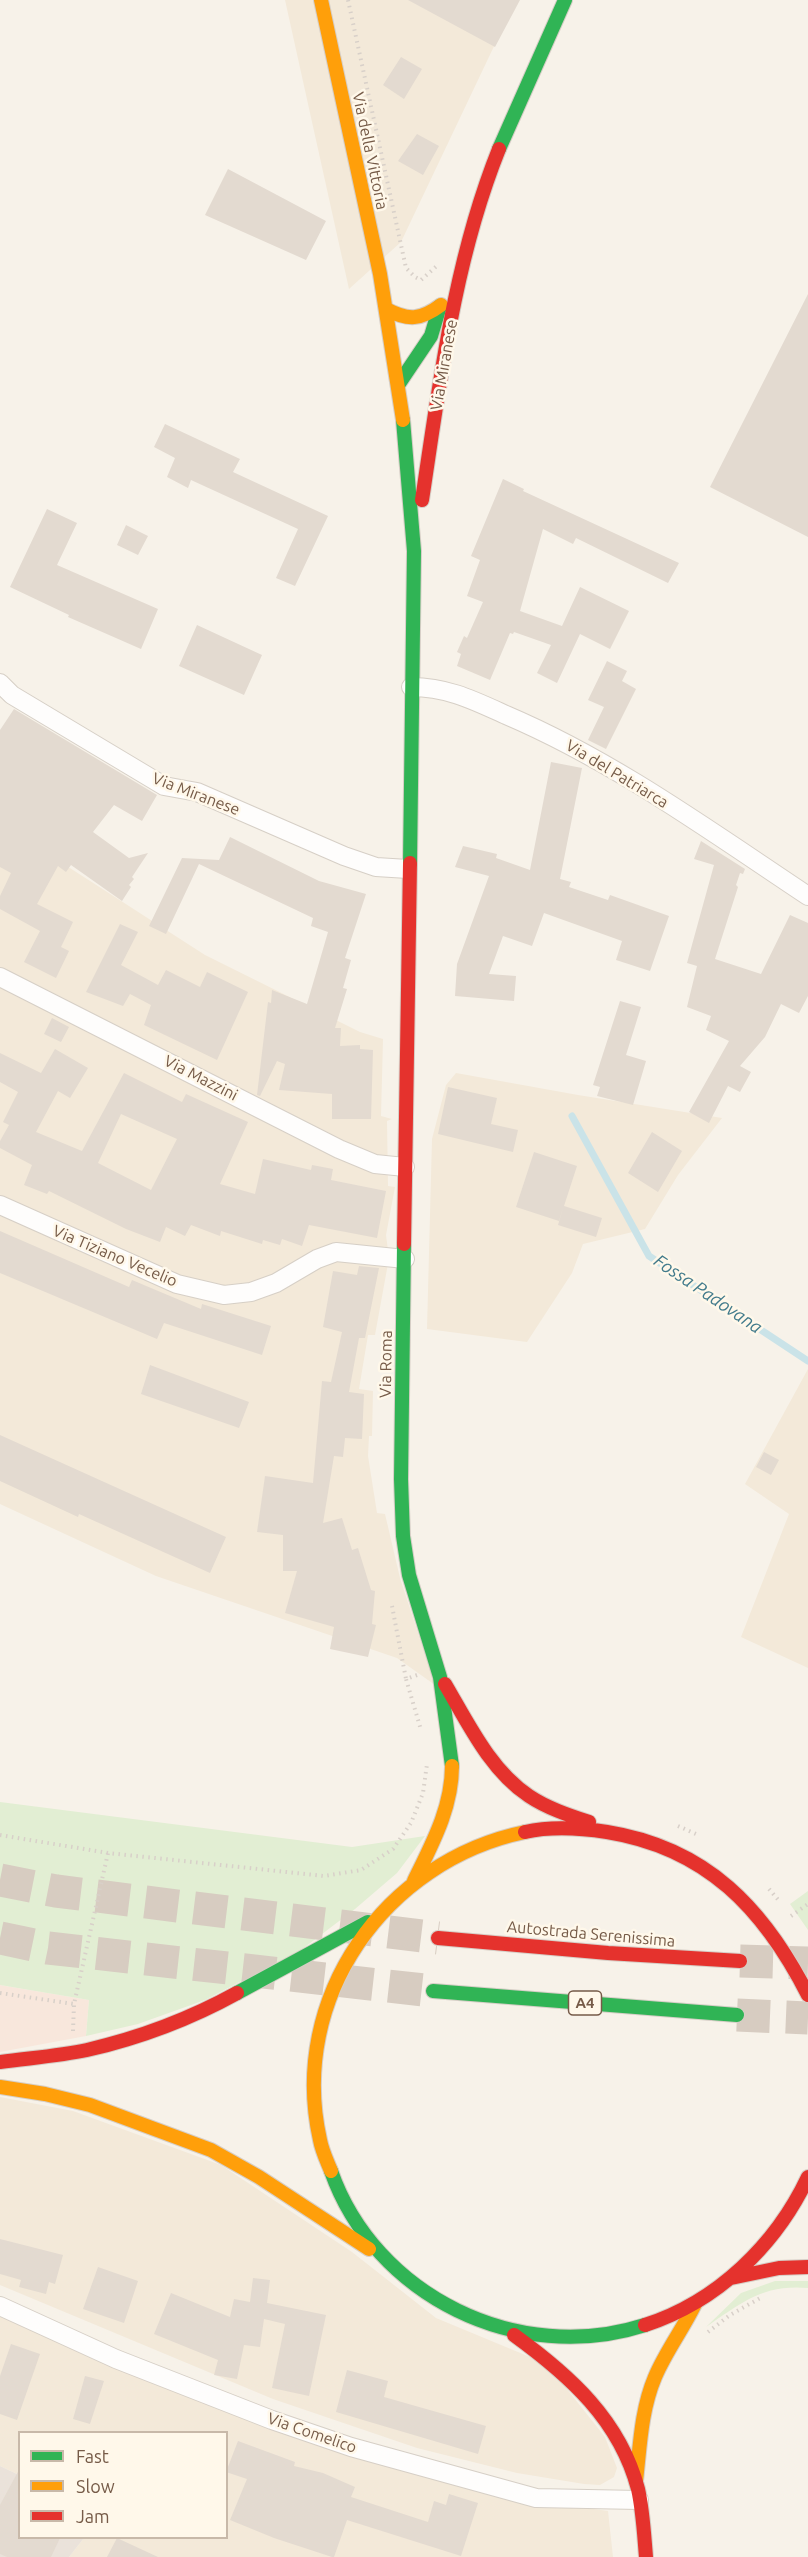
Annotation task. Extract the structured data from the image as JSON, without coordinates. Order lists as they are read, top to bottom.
{
  "streets": {
    "main road": [
      "Via della Vittoria",
      "Via Miranese",
      "Via Roma",
      "Autostrada Serenissima",
      "A4"
    ],
    "street": [
      "Via del Patriarca",
      "Via Mazzini",
      "Via Tiziano Vecelio",
      "Via Comelico"
    ]
  },
  "crossings": [
    ["Via della Vittoria", "Via Miranese"],
    ["Via Miranese", "Via del Patriarca"],
    ["Via Miranese", "Via Roma"],
    ["Via Mazzini", "Via Roma"],
    ["Via Tiziano Vecelio", "Via Roma"]
  ],
  "water": ["Fossa Padovana"],
  "legend": ["Fast", "Slow", "Jam"]
}
